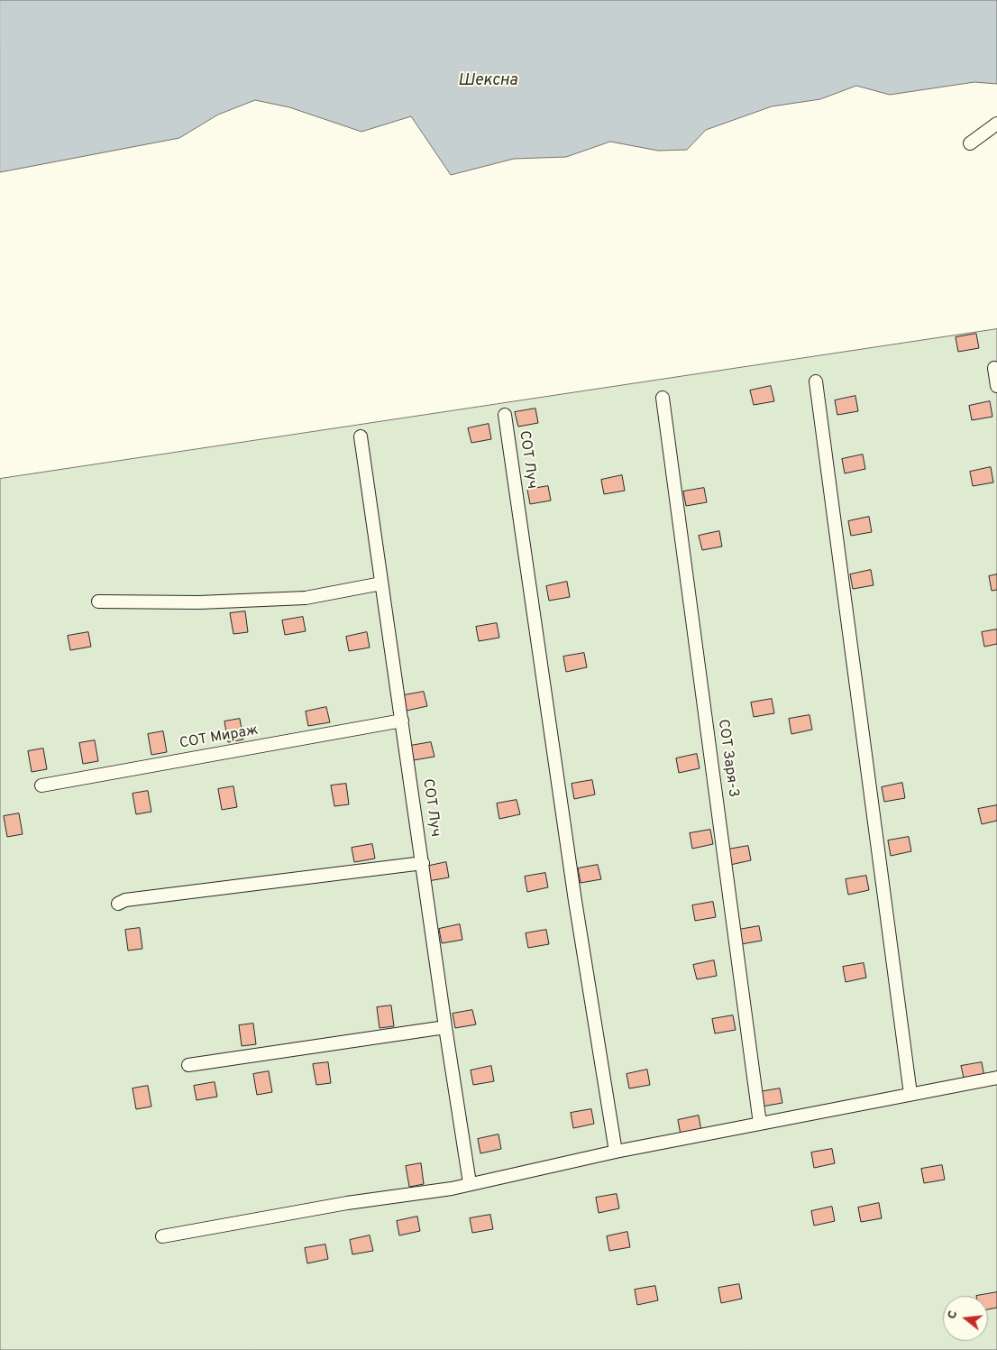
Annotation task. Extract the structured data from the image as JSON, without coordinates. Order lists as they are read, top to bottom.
{
  "streets": {
    "street": ["СОТ Луч", "СОТ Мираж", "СОТ Заря-3"]
  },
  "crossings": [
    ["СОТ Луч", "СОТ Мираж"]
  ],
  "water": ["Шексна"],
  "north": "left"
}
